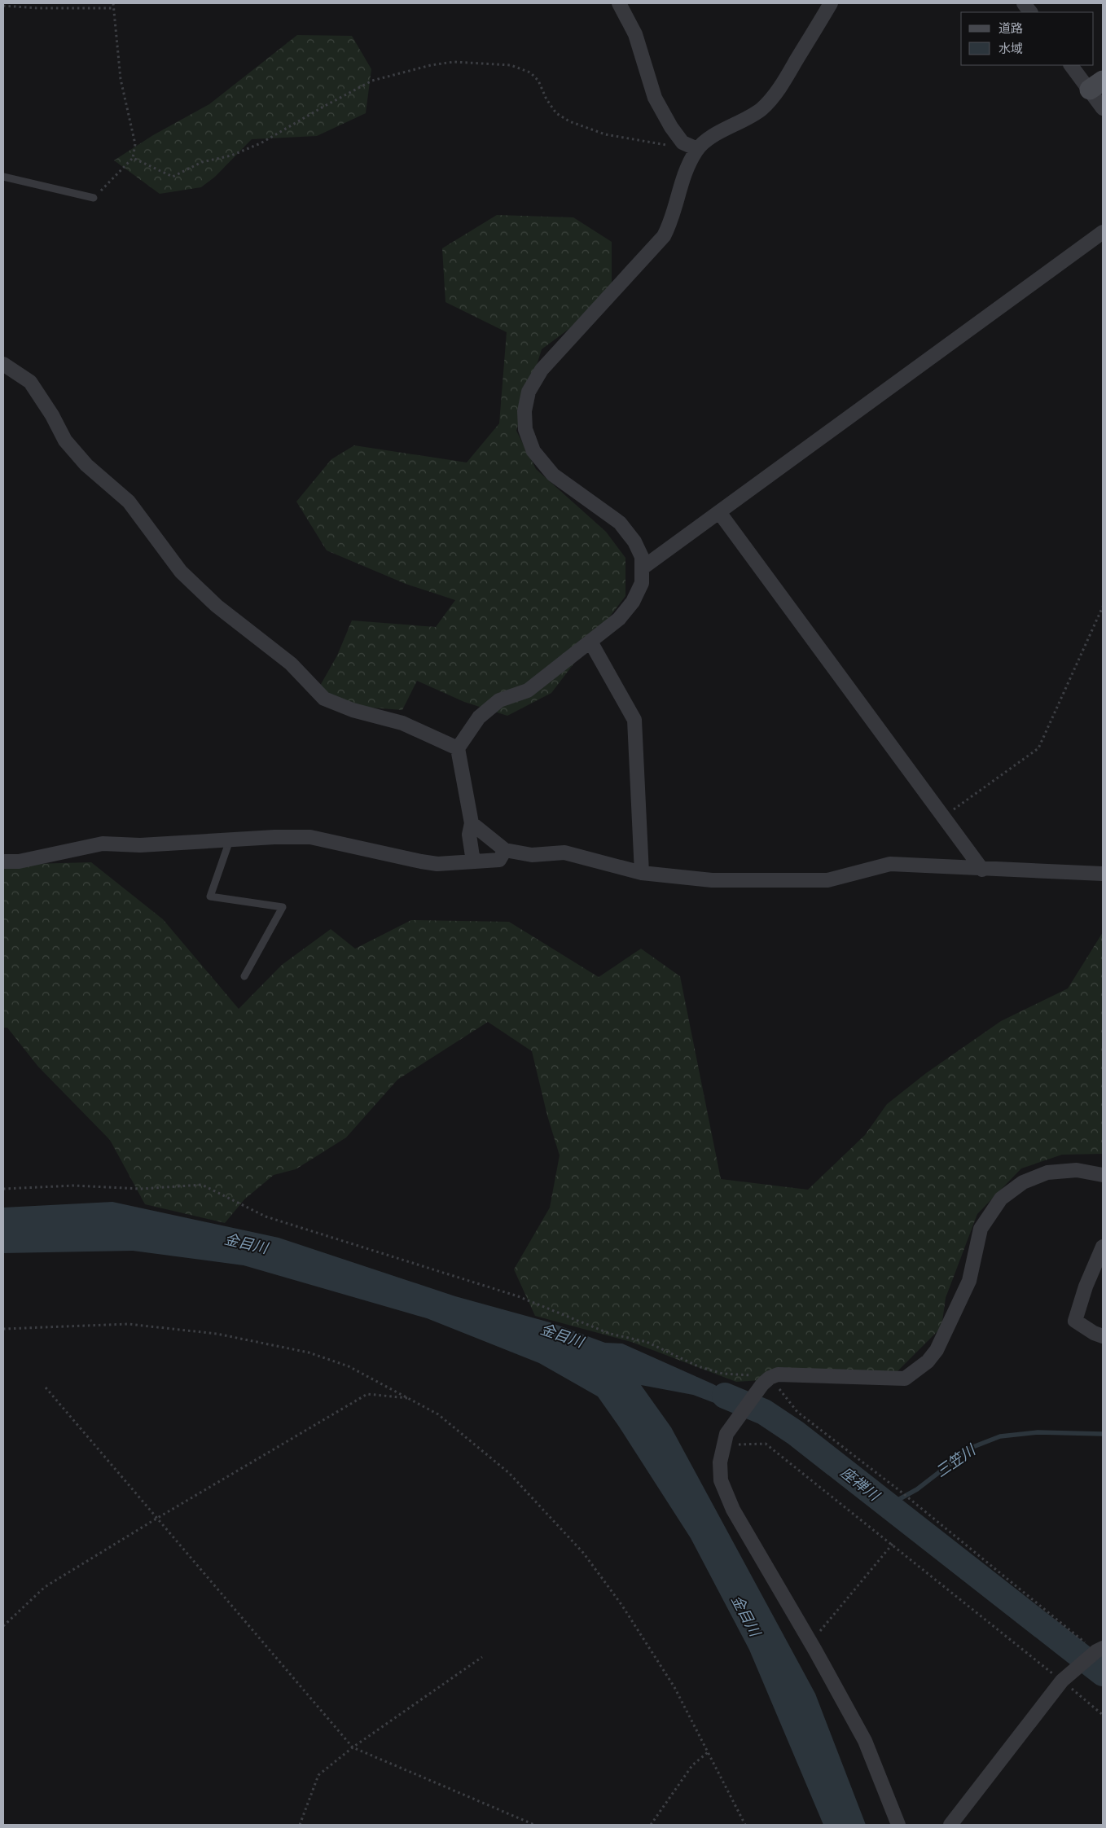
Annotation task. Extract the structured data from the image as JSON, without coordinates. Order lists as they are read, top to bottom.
{
  "water": ["金目川", "三笠川", "座禅川"],
  "legend": ["道路", "水域"]
}
